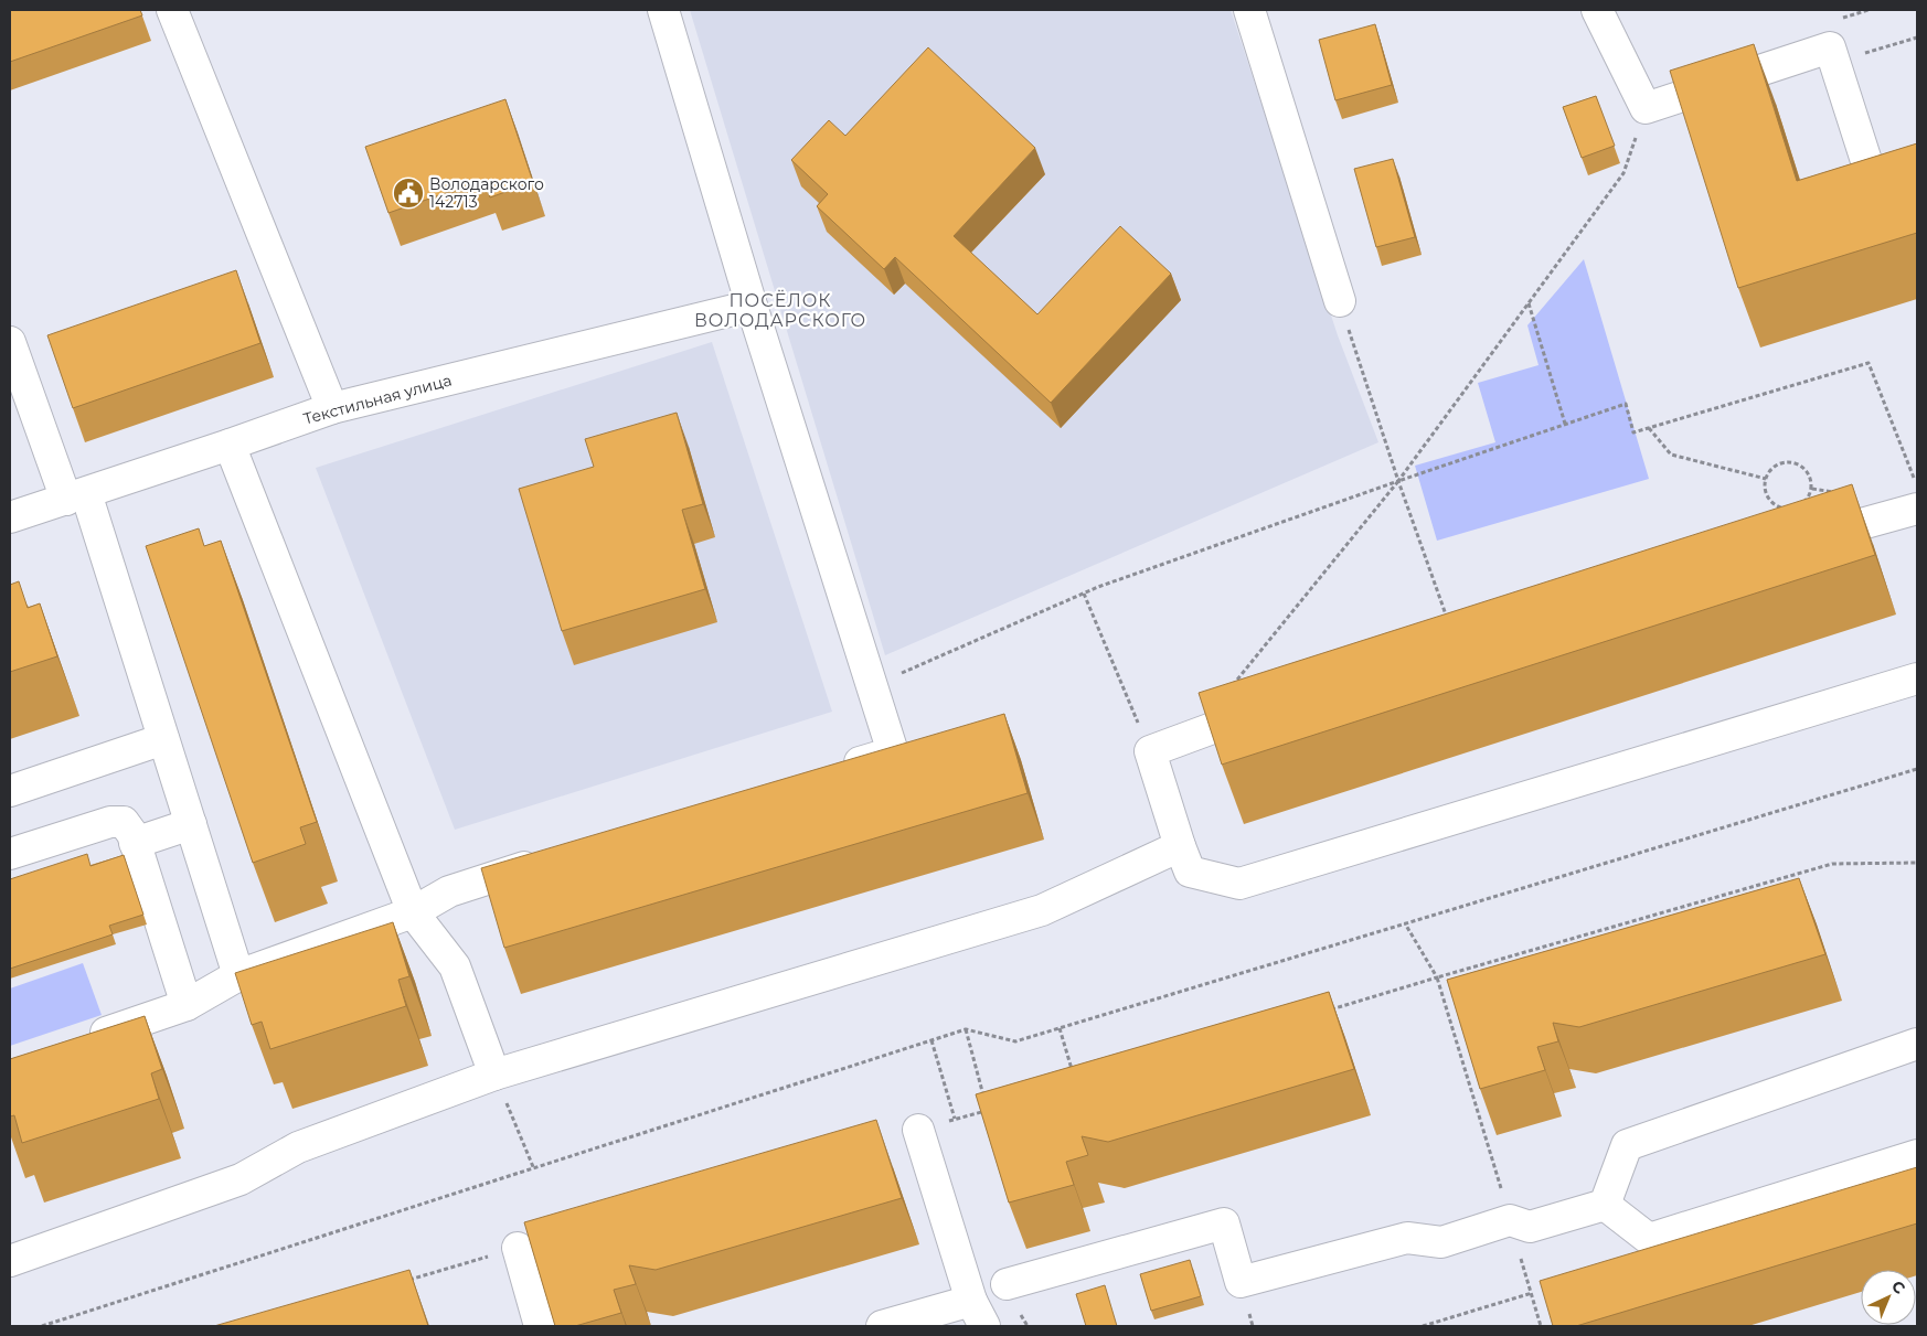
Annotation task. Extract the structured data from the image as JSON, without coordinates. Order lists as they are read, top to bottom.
{
  "streets": {
    "street": ["Текстильная улица"]
  },
  "districts": ["ПОСЁЛОК ВОЛОДАРСКОГО"],
  "places": {
    "public building": ["Володарского 142713"]
  },
  "north": "top right"
}
